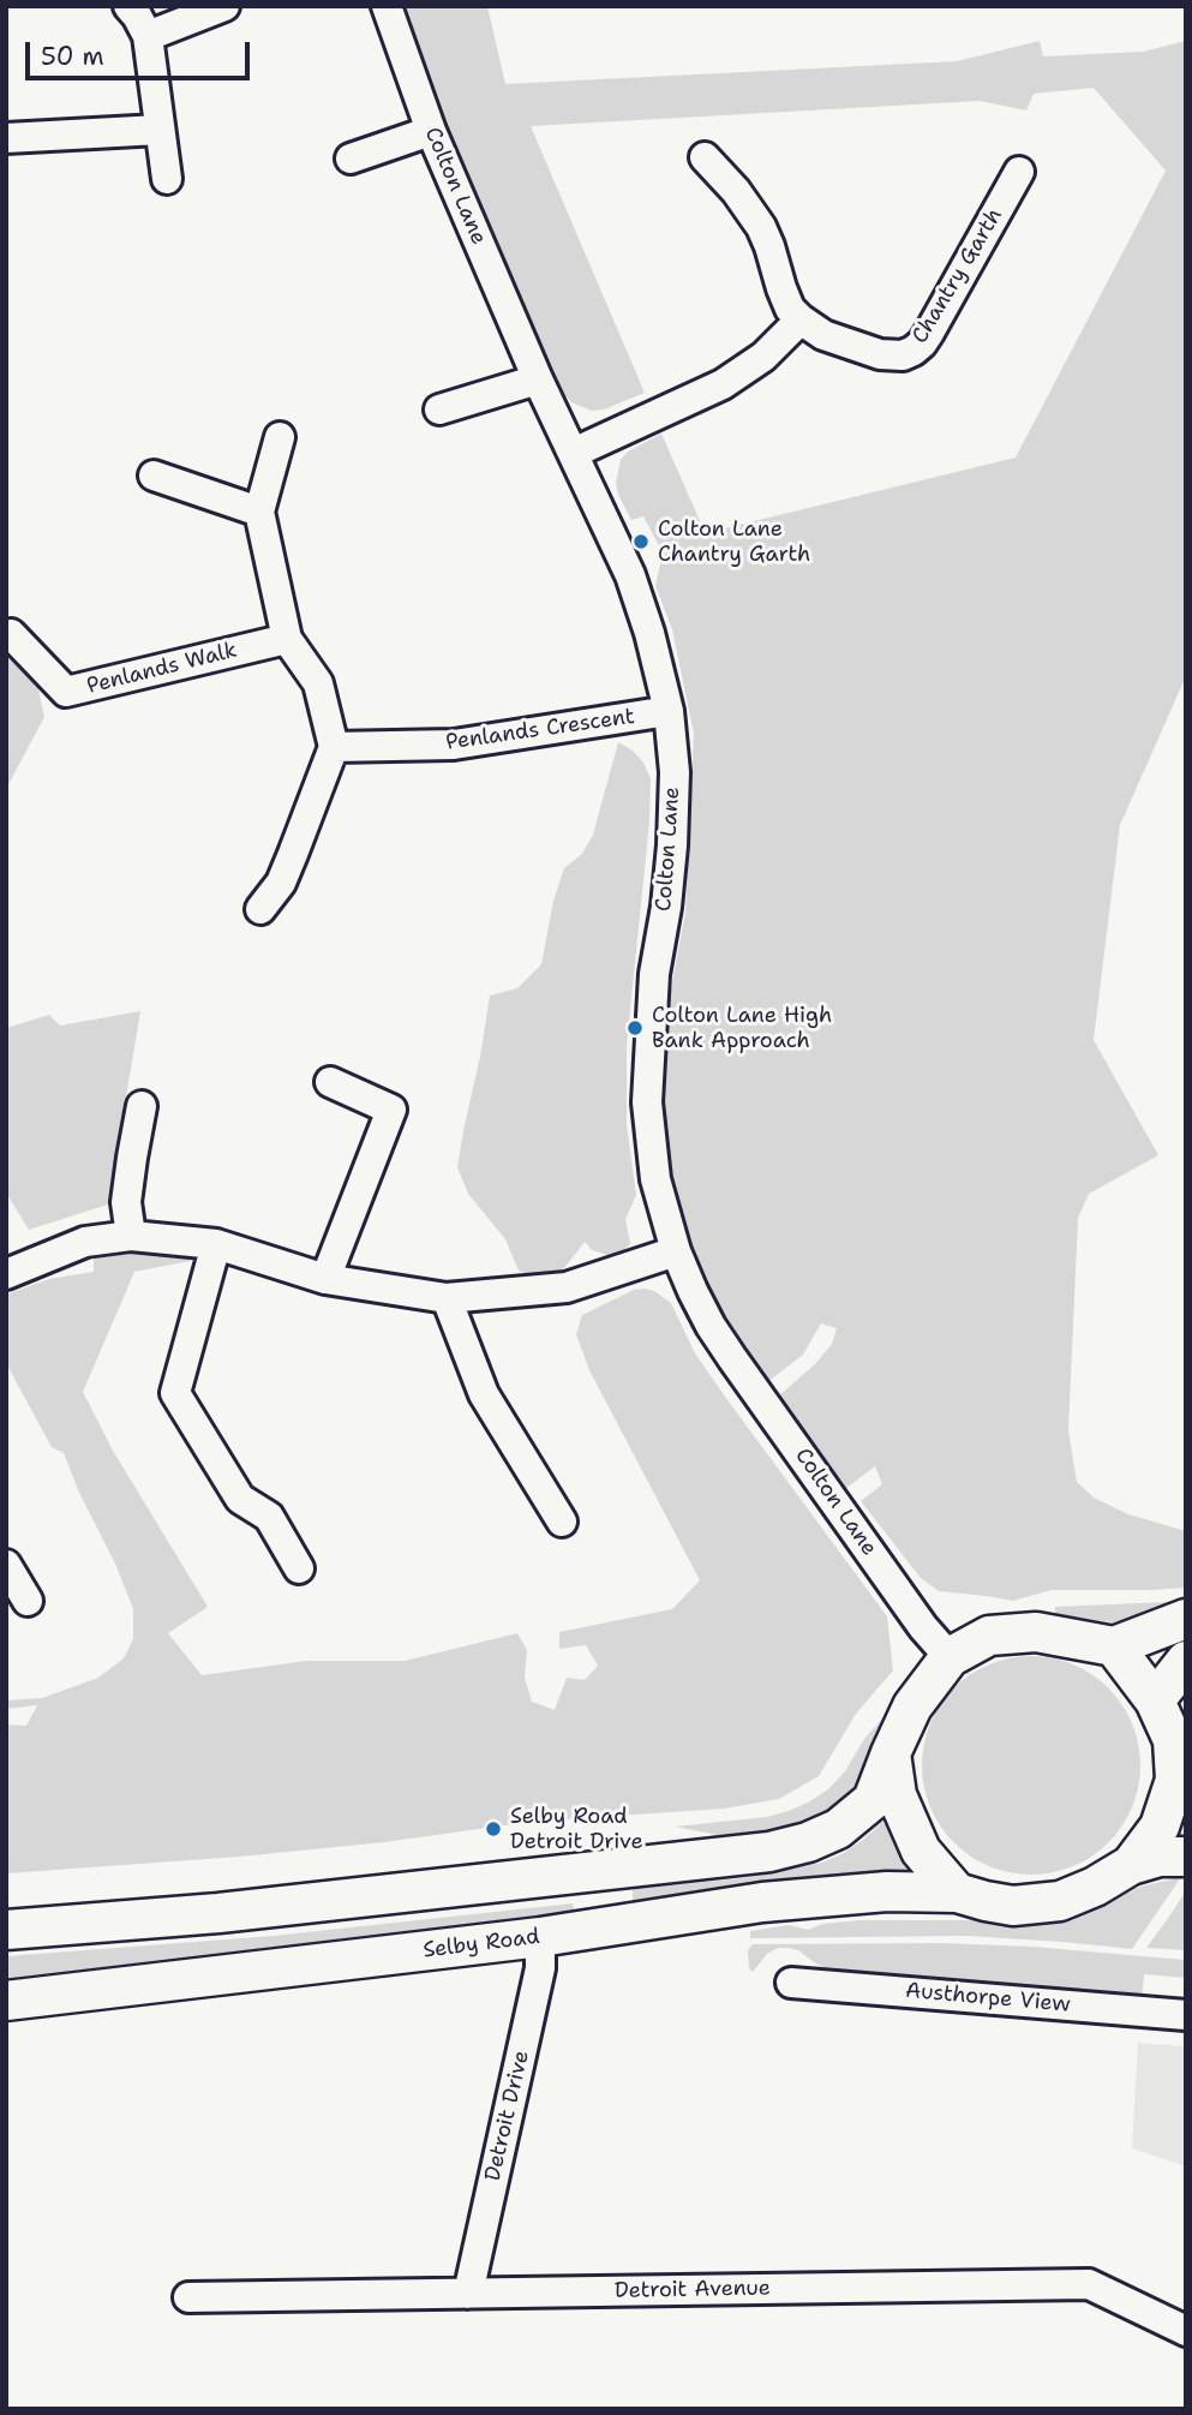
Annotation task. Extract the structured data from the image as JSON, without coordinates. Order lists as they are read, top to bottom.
{
  "streets": {
    "main road": ["Selby Road"],
    "street": [
      "Colton Lane",
      "Chantry Garth",
      "Penlands Walk",
      "Penlands Crescent",
      "Austhorpe View",
      "Detroit Drive",
      "Detroit Avenue"
    ]
  },
  "crossings": [
    ["Colton Lane", "Penlands Crescent"],
    ["Colton Lane", "Selby Road"],
    ["Selby Road", "Detroit Drive"],
    ["Detroit Drive", "Detroit Avenue"]
  ],
  "places": ["Colton Lane Chantry Garth", "Colton Lane High Bank Approach", "Selby Road Detroit Drive"],
  "scale_bar": "50 m"
}
